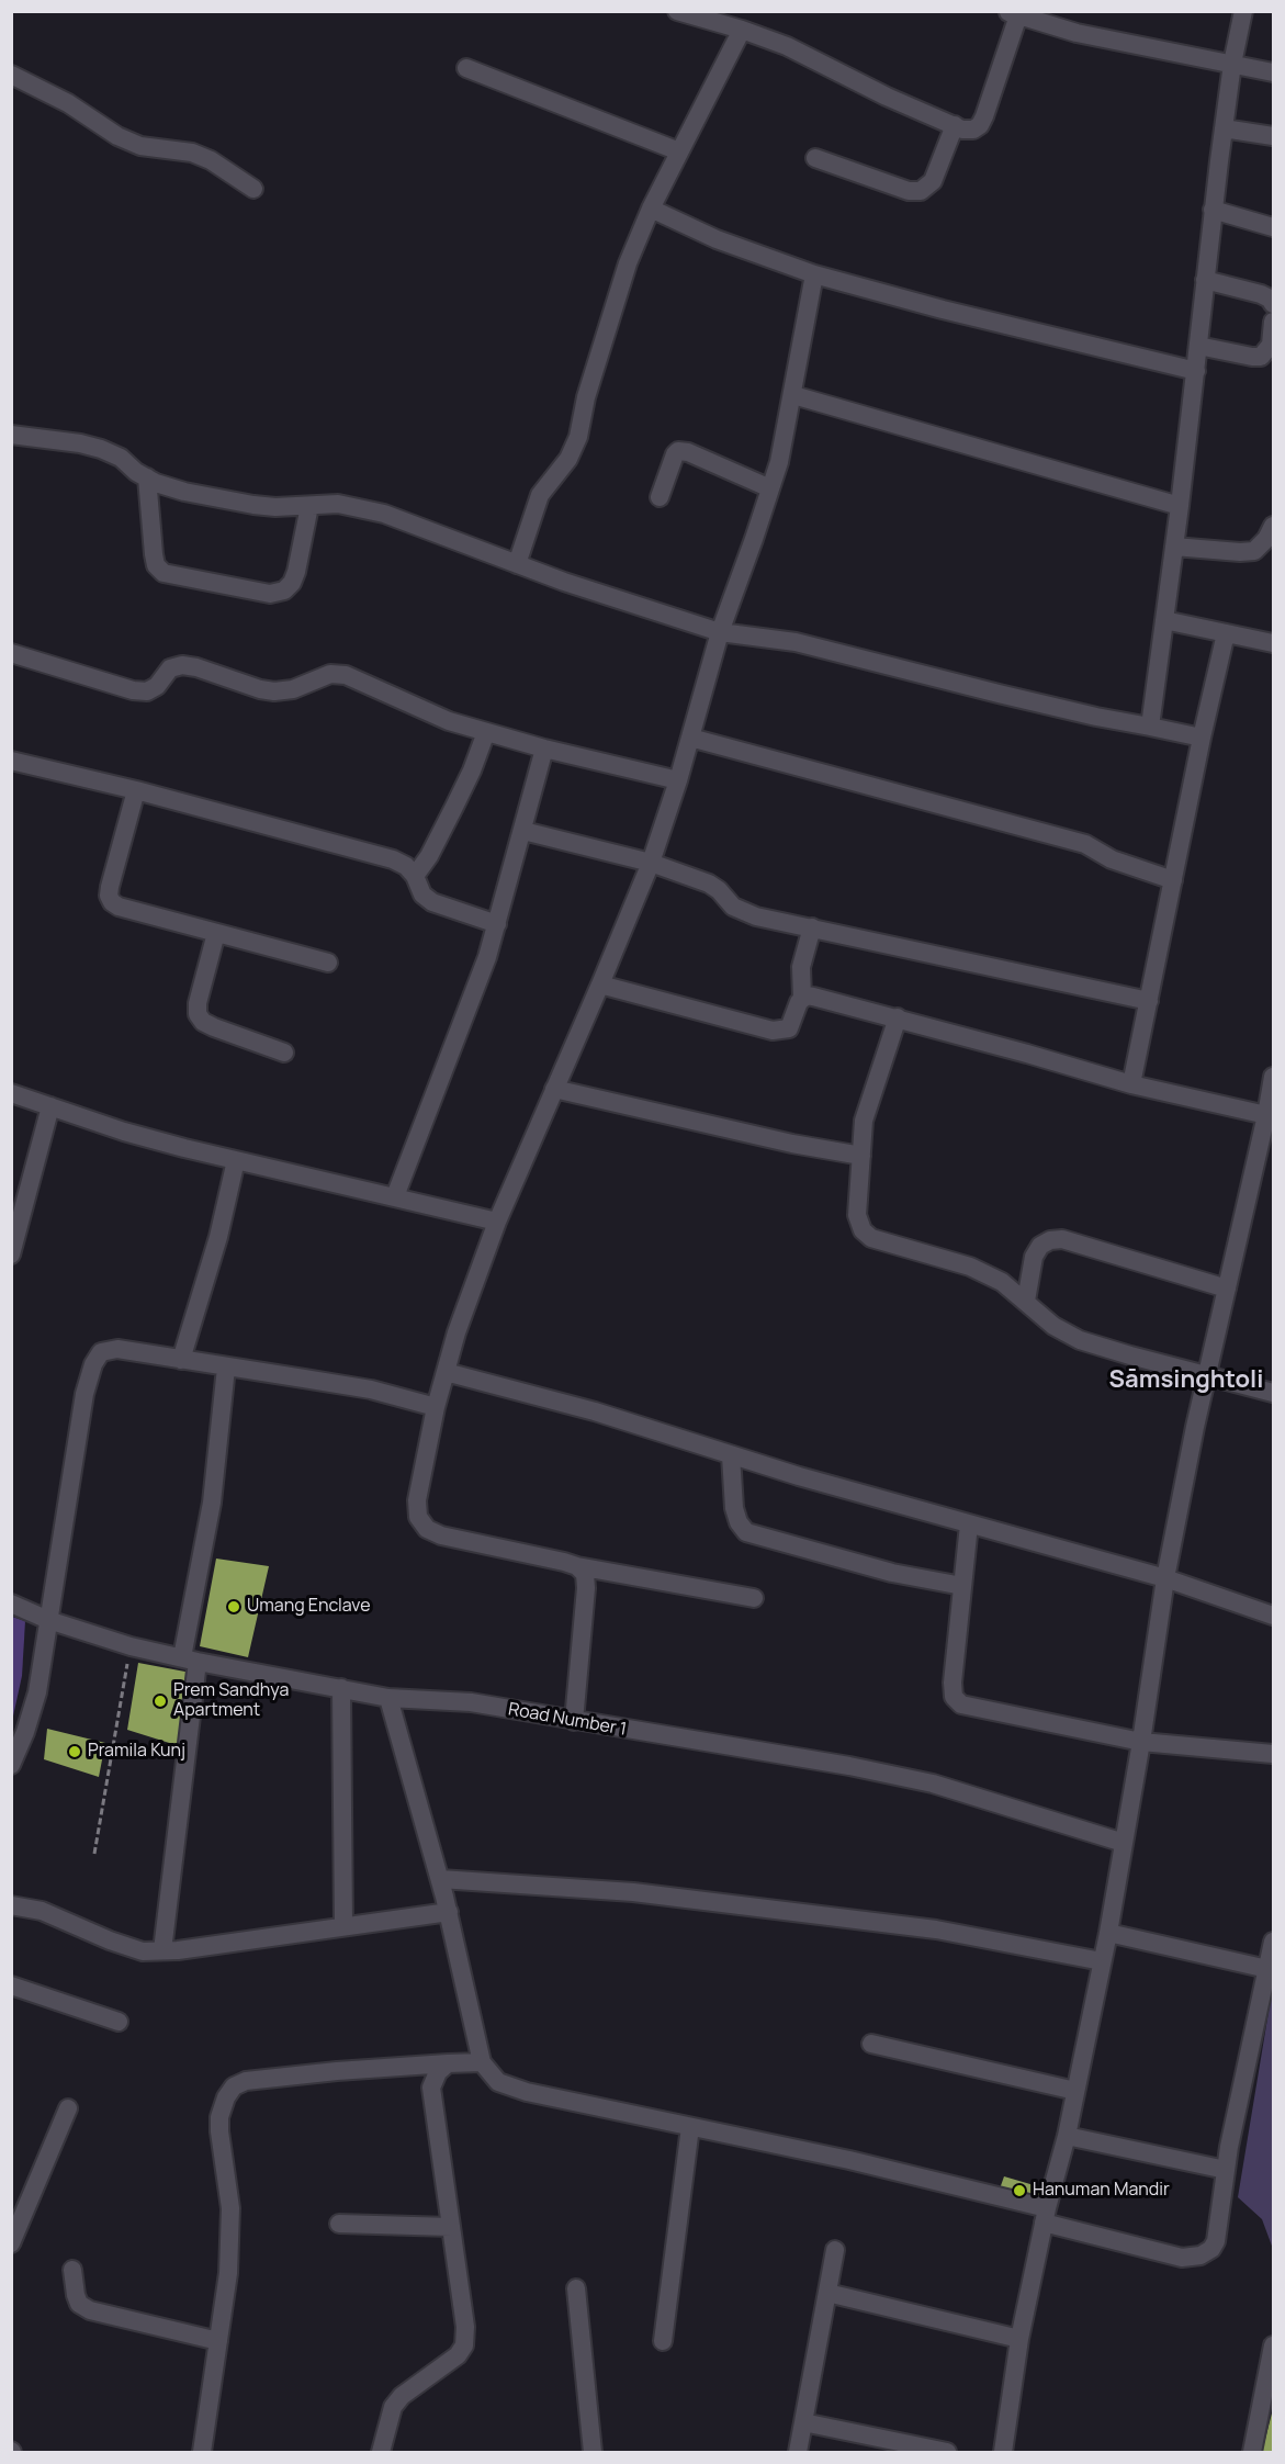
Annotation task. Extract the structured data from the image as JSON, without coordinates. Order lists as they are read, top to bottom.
{
  "streets": {
    "street": ["Road Number 1"]
  },
  "districts": ["Sāmsinghtoli"],
  "places": [
    "Umang Enclave",
    "Prem Sandhya Apartment",
    "Pramila Kunj",
    "Hanuman Mandir"
  ]
}
